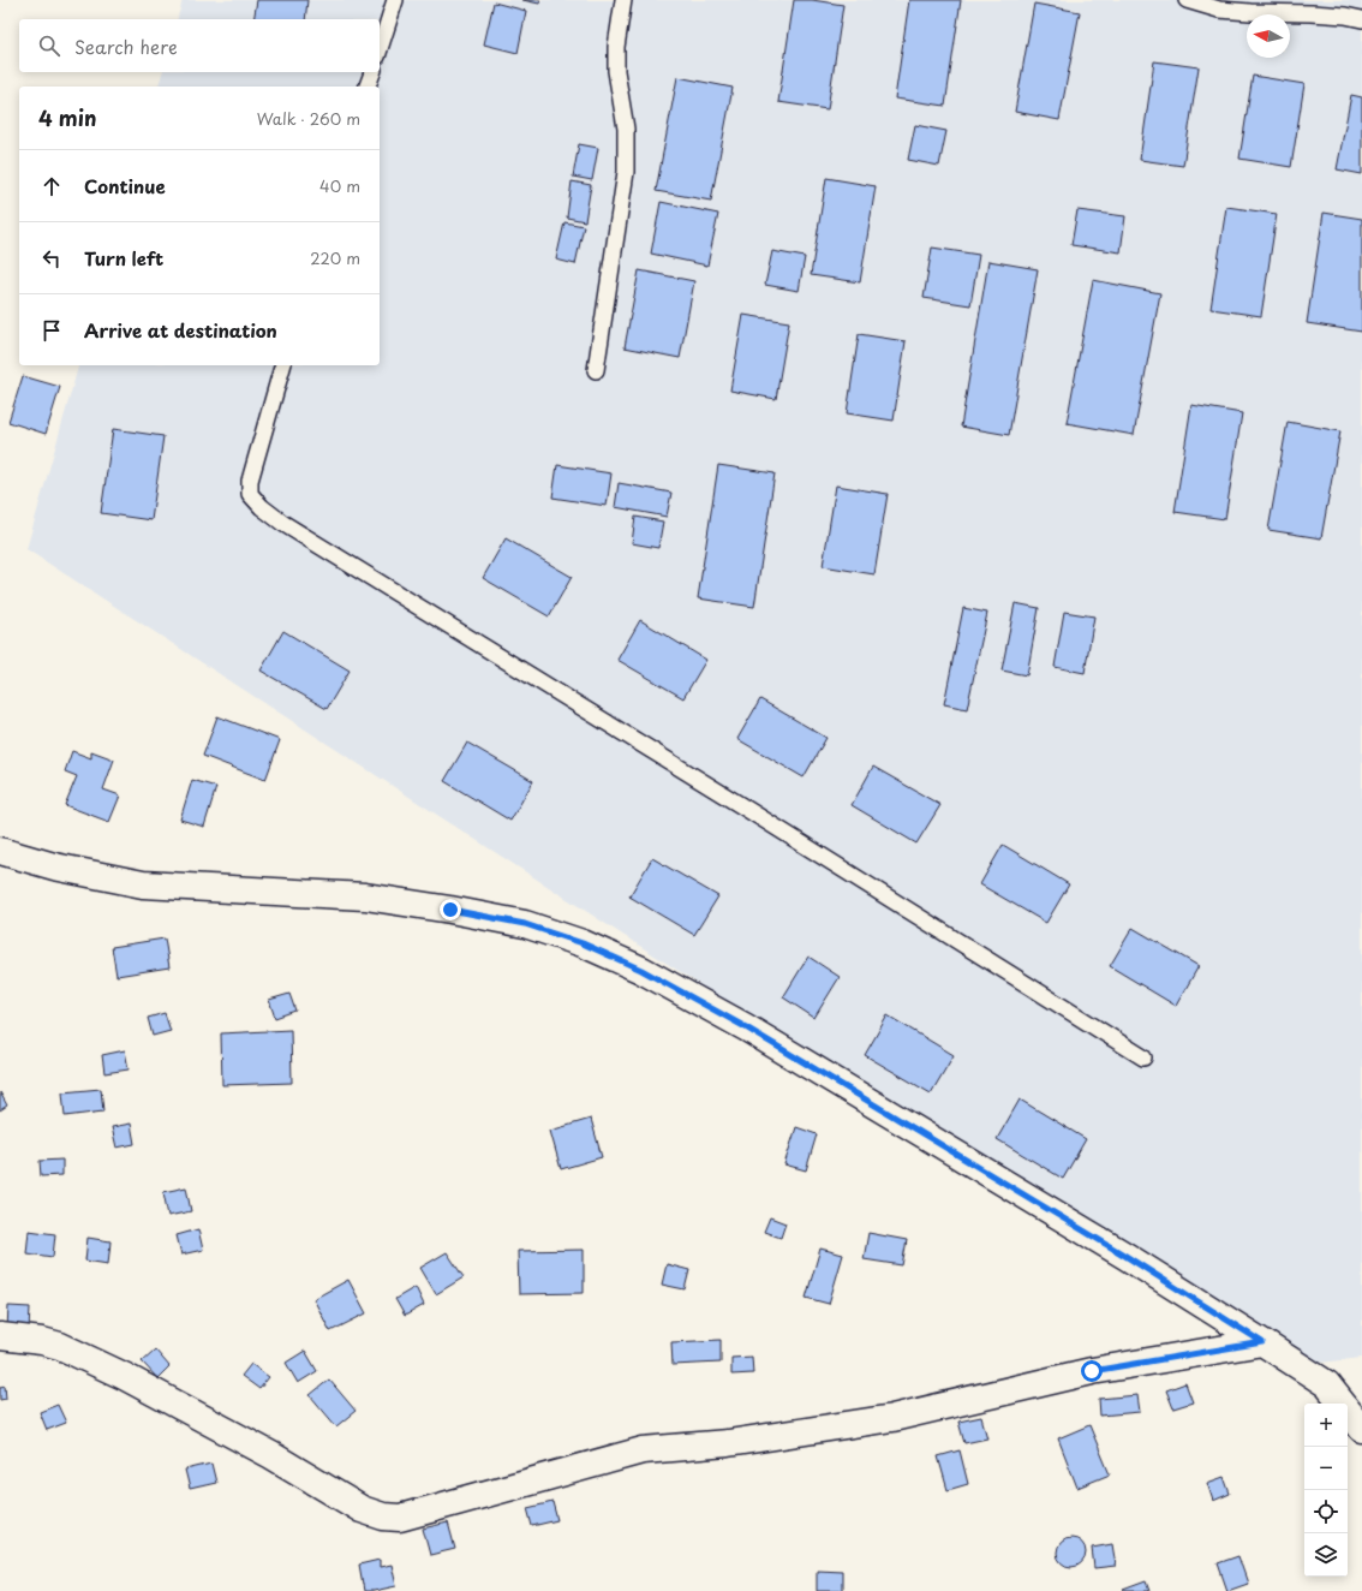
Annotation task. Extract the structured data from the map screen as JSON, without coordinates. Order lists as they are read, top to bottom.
{
  "north": "left",
  "page": {
    "search": "Search here",
    "heading": ["4 min", "Walk · 260 m"],
    "list": [
      ["Continue", "40 m"],
      ["Turn left", "220 m"],
      "Arrive at destination"
    ],
    "map_buttons": ["+", "−"]
  }
}
